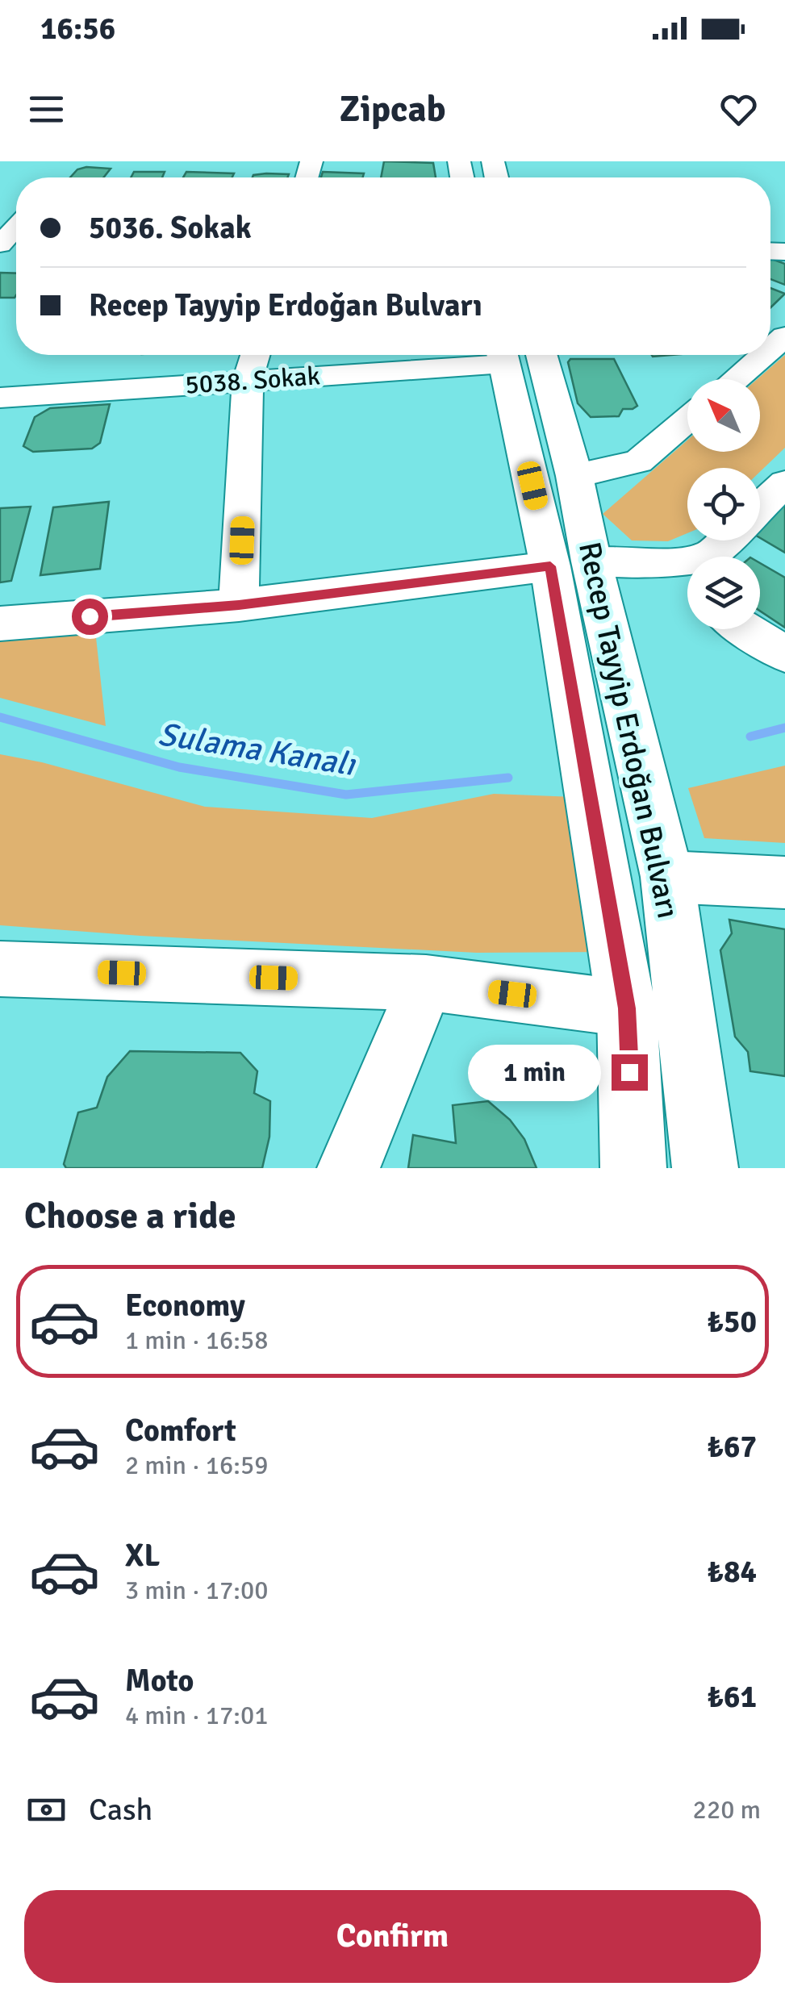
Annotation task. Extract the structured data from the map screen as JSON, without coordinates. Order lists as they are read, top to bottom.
{
  "streets": {
    "main road": ["Recep Tayyip Erdoğan Bulvarı"],
    "street": ["5038. Sokak"]
  },
  "water": ["Sulama Kanalı"],
  "north": "top left",
  "page": {
    "status": "16:56",
    "header": "Zipcab",
    "banner": ["5036. Sokak", "Recep Tayyip Erdoğan Bulvarı"],
    "bubble": "1 min",
    "heading": "Choose a ride",
    "list": [
      {
        "name": "Economy",
        "note": "1 min · 16:58",
        "value": "₺50"
      },
      {
        "name": "Comfort",
        "note": "2 min · 16:59",
        "value": "₺67"
      },
      {
        "name": "XL",
        "note": "3 min · 17:00",
        "value": "₺84"
      },
      {
        "name": "Moto",
        "note": "4 min · 17:01",
        "value": "₺61"
      }
    ],
    "pay": ["Cash", "220 m"],
    "buttons": "Confirm"
  }
}
